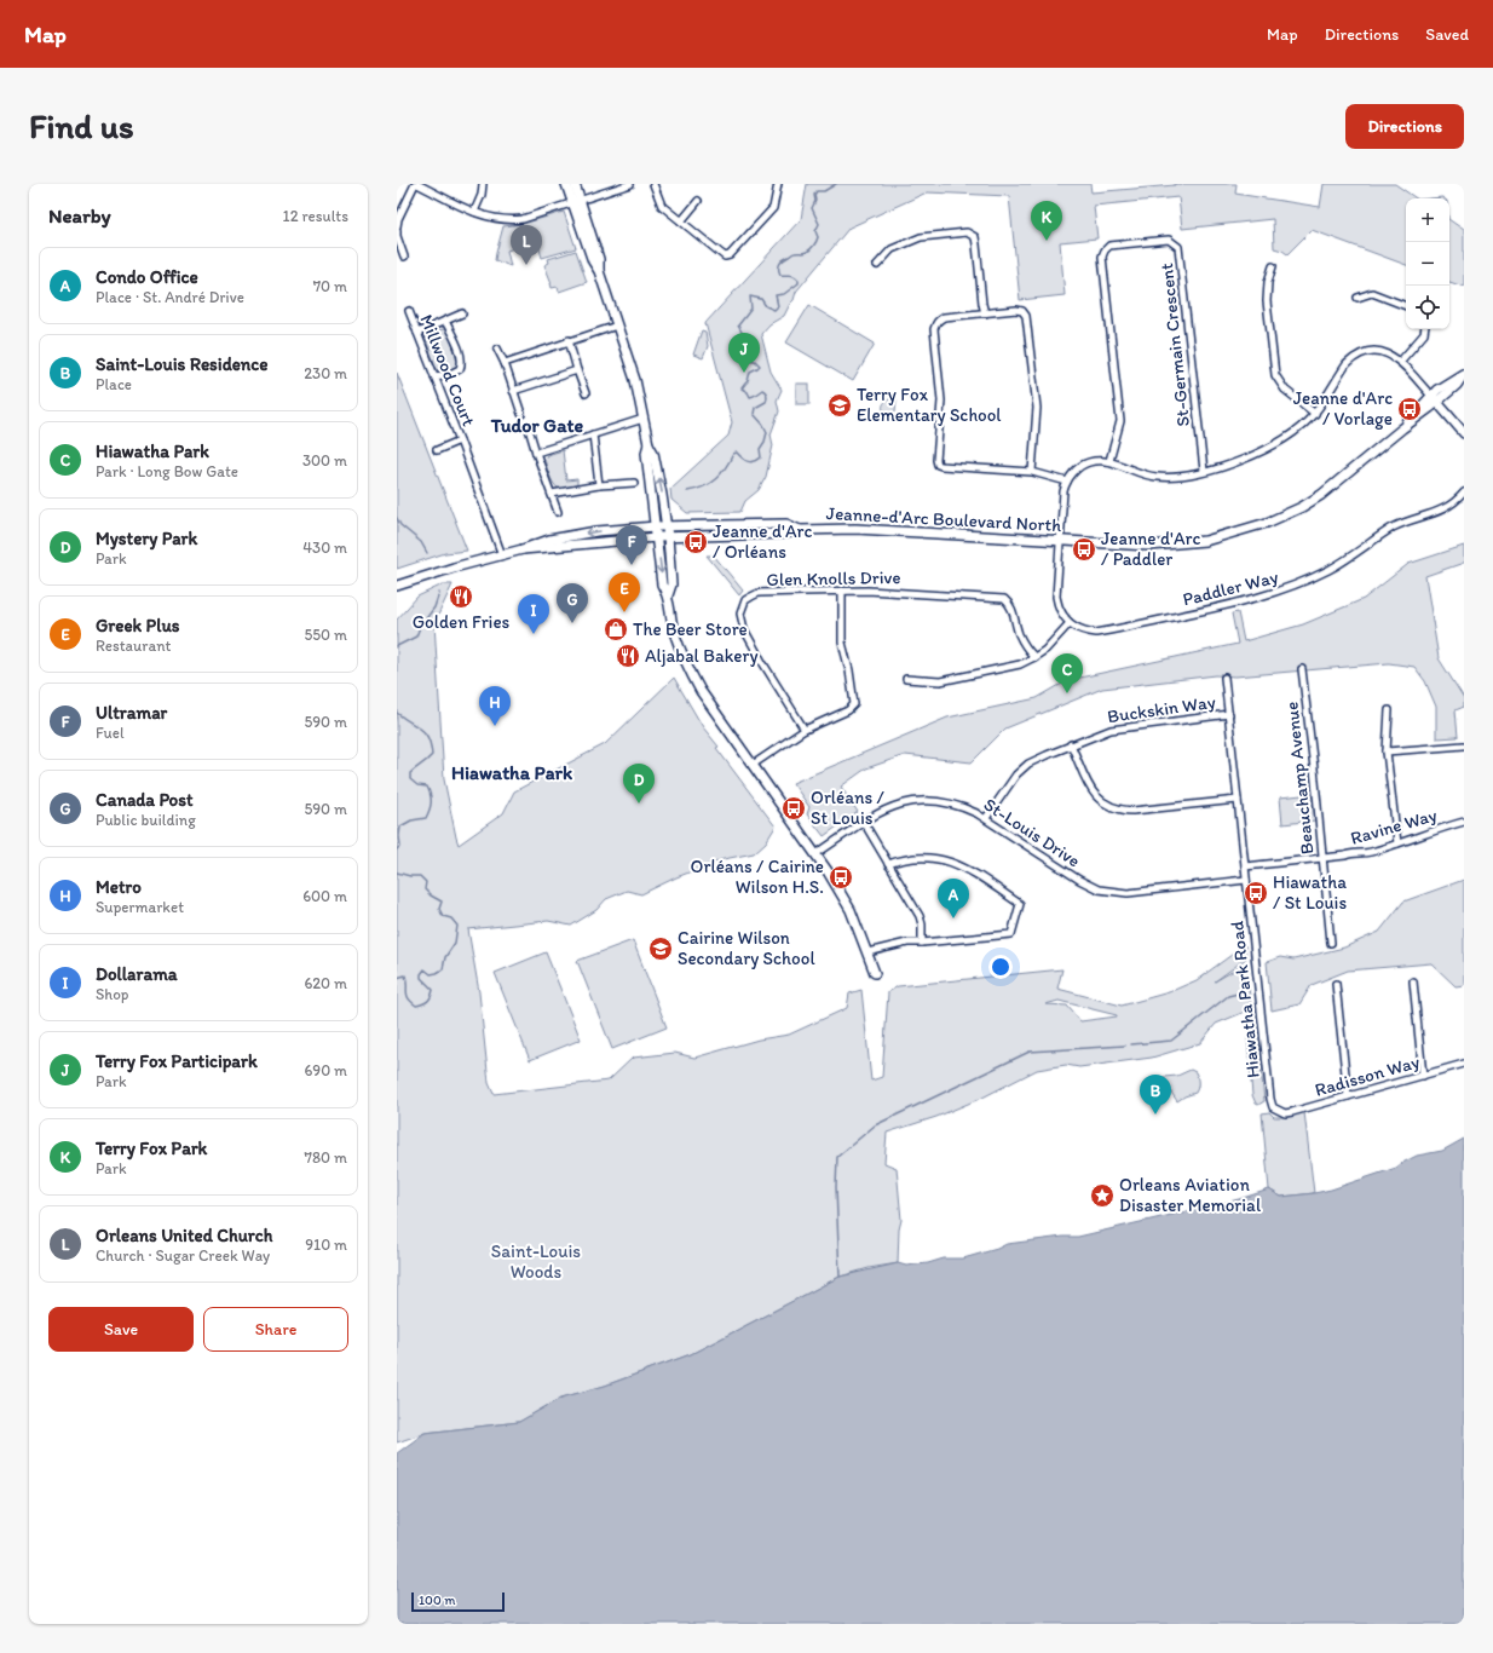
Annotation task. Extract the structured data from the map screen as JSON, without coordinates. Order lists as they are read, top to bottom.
{
  "streets": {
    "main road": ["Jeanne-d'Arc Boulevard North"],
    "street": [
      "St-Germain Crescent",
      "Millwood Court",
      "Glen Knolls Drive",
      "Paddler Way",
      "Buckskin Way",
      "Beauchamp Avenue",
      "Ravine Way",
      "St-Louis Drive",
      "Hiawatha Park Road",
      "Radisson Way"
    ]
  },
  "crossings": [
    ["Millwood Court", "Jeanne-d'Arc Boulevard North"],
    ["Buckskin Way", "St-Louis Drive"],
    ["Buckskin Way", "Hiawatha Park Road"],
    ["Beauchamp Avenue", "Ravine Way"],
    ["Ravine Way", "Hiawatha Park Road"],
    ["St-Louis Drive", "Hiawatha Park Road"],
    ["Hiawatha Park Road", "Radisson Way"]
  ],
  "districts": ["Tudor Gate", "Hiawatha Park"],
  "parks": ["Saint-Louis Woods"],
  "places": {
    "school or university": ["Terry Fox Elementary School", "Cairine Wilson Secondary School"],
    "bus stop": [
      "Jeanne d'Arc / Vorlage",
      "Jeanne d'Arc / Orléans",
      "Jeanne d'Arc / Paddler",
      "Orléans / St Louis",
      "Orléans / Cairine Wilson H.S.",
      "Hiawatha / St Louis"
    ],
    "restaurant": ["Golden Fries", "Aljabal Bakery"],
    "shop": ["The Beer Store"],
    "place": ["Orleans Aviation Disaster Memorial"]
  },
  "scale_bar": "100 m",
  "page": {
    "header": "Map",
    "nav": ["Map", "Directions", "Saved"],
    "buttons": [
      "Directions",
      ["Save", "Share"]
    ],
    "title": "Find us",
    "heading": ["Nearby", "12 results"],
    "map_buttons": ["+", "−"],
    "pins": [
      "K",
      "L",
      "J",
      "F",
      "E",
      "G",
      "I",
      "C",
      "H",
      "D",
      "A",
      "B"
    ],
    "list": [
      {
        "mark": "A",
        "name": "Condo Office",
        "note": "Place · St. André Drive",
        "value": "70 m"
      },
      {
        "mark": "B",
        "name": "Saint-Louis Residence",
        "note": "Place",
        "value": "230 m"
      },
      {
        "mark": "C",
        "name": "Hiawatha Park",
        "note": "Park · Long Bow Gate",
        "value": "300 m"
      },
      {
        "mark": "D",
        "name": "Mystery Park",
        "note": "Park",
        "value": "430 m"
      },
      {
        "mark": "E",
        "name": "Greek Plus",
        "note": "Restaurant",
        "value": "550 m"
      },
      {
        "mark": "F",
        "name": "Ultramar",
        "note": "Fuel",
        "value": "590 m"
      },
      {
        "mark": "G",
        "name": "Canada Post",
        "note": "Public building",
        "value": "590 m"
      },
      {
        "mark": "H",
        "name": "Metro",
        "note": "Supermarket",
        "value": "600 m"
      },
      {
        "mark": "I",
        "name": "Dollarama",
        "note": "Shop",
        "value": "620 m"
      },
      {
        "mark": "J",
        "name": "Terry Fox Participark",
        "note": "Park",
        "value": "690 m"
      },
      {
        "mark": "K",
        "name": "Terry Fox Park",
        "note": "Park",
        "value": "780 m"
      },
      {
        "mark": "L",
        "name": "Orleans United Church",
        "note": "Church · Sugar Creek Way",
        "value": "910 m"
      }
    ],
    "scale": "100 m"
  }
}
